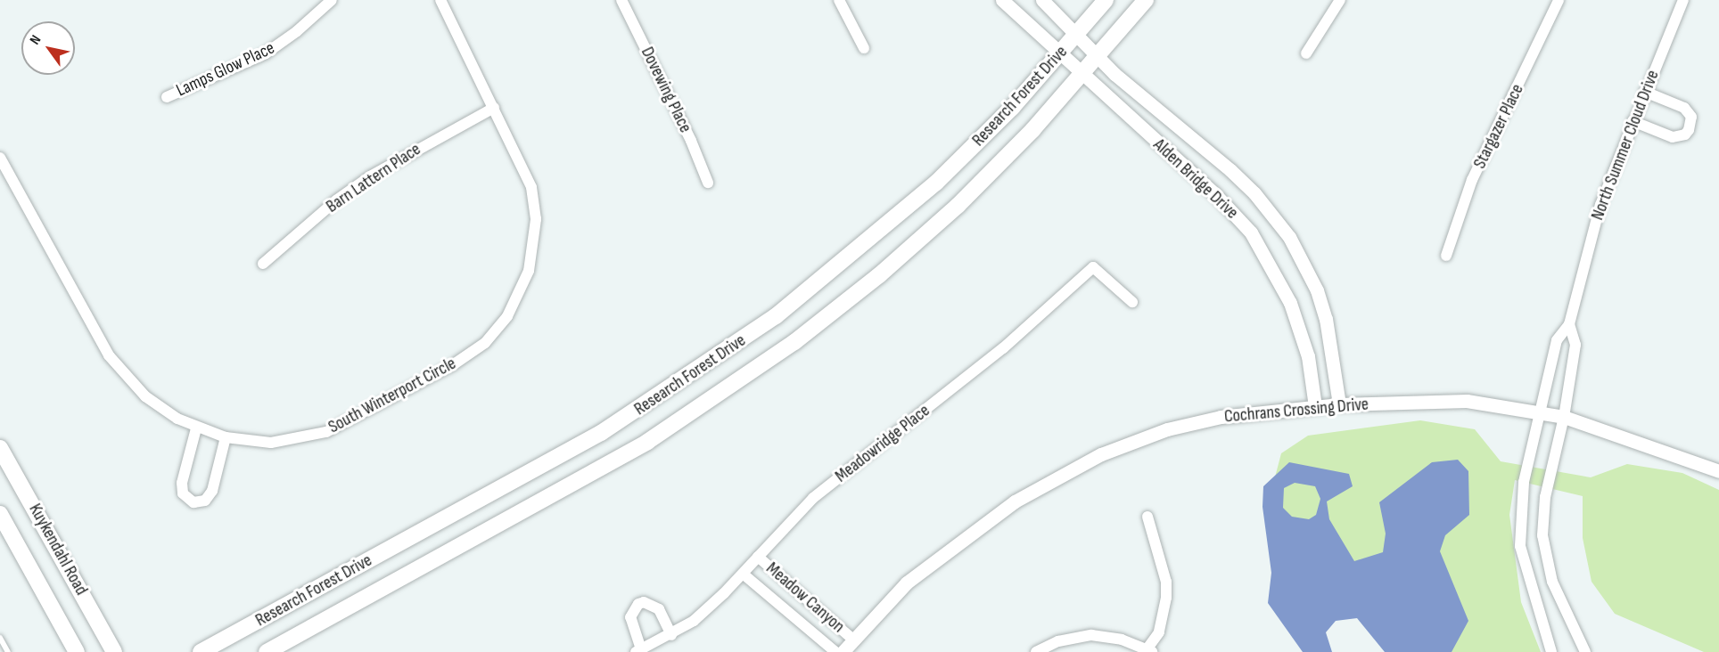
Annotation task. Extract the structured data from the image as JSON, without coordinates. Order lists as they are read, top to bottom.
{
  "streets": {
    "main road": ["Research Forest Drive", "Kuykendahl Road"],
    "street": [
      "Lamps Glow Place",
      "Dovewing Place",
      "Stargazer Place",
      "North Summer Cloud Drive",
      "Barn Lattern Place",
      "Alden Bridge Drive",
      "South Winterport Circle",
      "Cochrans Crossing Drive",
      "Meadowridge Place",
      "Meadow Canyon"
    ]
  },
  "crossings": [
    ["Research Forest Drive", "Alden Bridge Drive"],
    ["North Summer Cloud Drive", "Cochrans Crossing Drive"],
    ["Barn Lattern Place", "South Winterport Circle"],
    ["Alden Bridge Drive", "Cochrans Crossing Drive"],
    ["Cochrans Crossing Drive", "Meadow Canyon"],
    ["Meadowridge Place", "Meadow Canyon"]
  ],
  "north": "top left"
}
